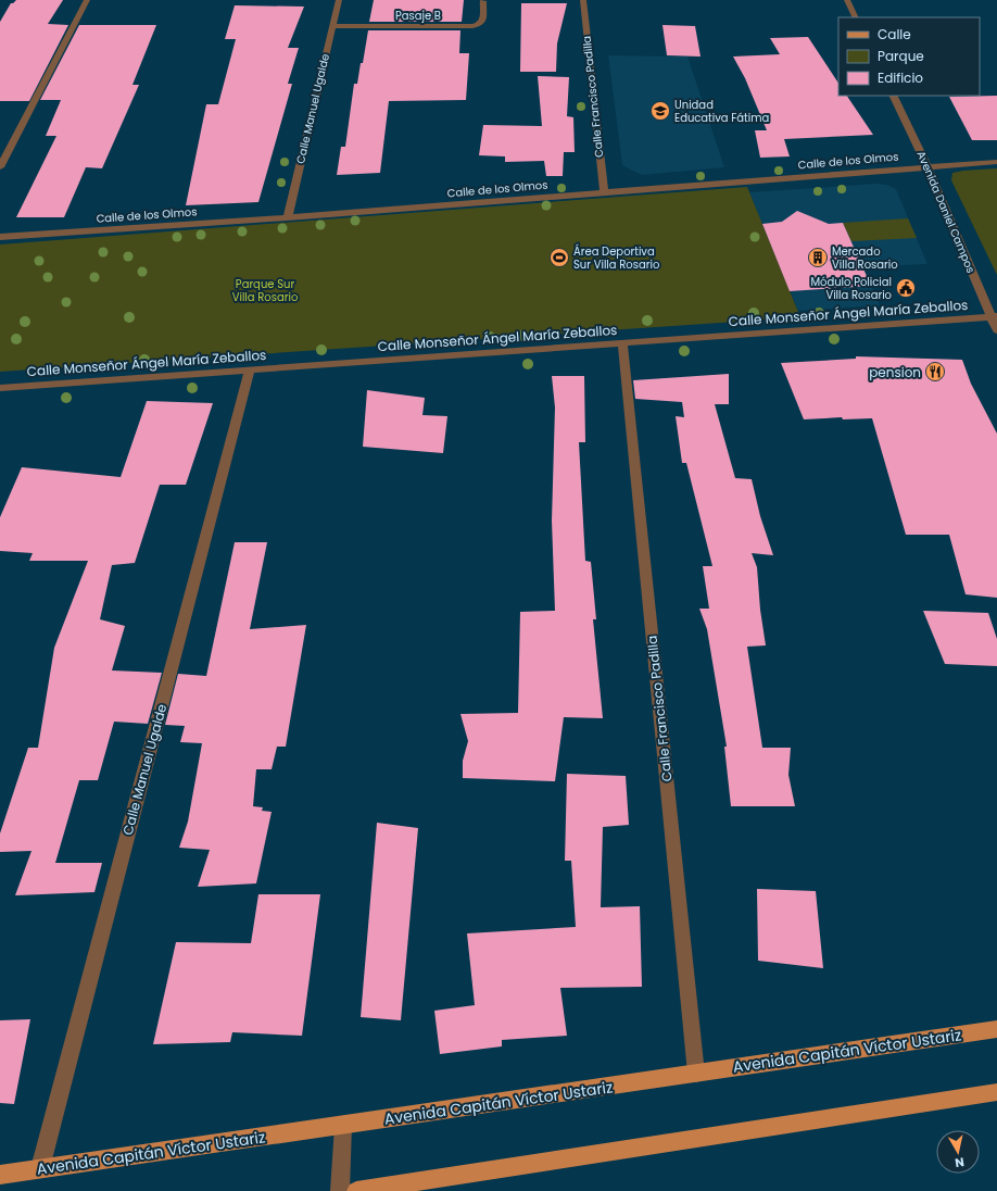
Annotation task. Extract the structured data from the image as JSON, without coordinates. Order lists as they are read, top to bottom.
{
  "streets": {
    "main road": ["Avenida Capitán Víctor Ustariz"],
    "street": [
      "Pasaje B",
      "Calle Francisco Padilla",
      "Calle Manuel Ugalde",
      "Calle de los Olmos",
      "Avenida Daniel Campos",
      "Calle Monseñor Ángel María Zeballos"
    ]
  },
  "crossings": [
    ["Pasaje B", "Calle Manuel Ugalde"],
    ["Calle Francisco Padilla", "Calle de los Olmos"],
    ["Calle Francisco Padilla", "Calle Monseñor Ángel María Zeballos"],
    ["Calle Francisco Padilla", "Avenida Capitán Víctor Ustariz"],
    ["Calle Manuel Ugalde", "Calle de los Olmos"],
    ["Calle Manuel Ugalde", "Calle Monseñor Ángel María Zeballos"],
    ["Calle Manuel Ugalde", "Avenida Capitán Víctor Ustariz"],
    ["Calle de los Olmos", "Avenida Daniel Campos"],
    ["Avenida Daniel Campos", "Calle Monseñor Ángel María Zeballos"]
  ],
  "parks": ["Parque Sur Villa Rosario"],
  "places": {
    "school or university": ["Unidad Educativa Fátima"],
    "sports": ["Área Deportiva Sur Villa Rosario"],
    "building": ["Mercado Villa Rosario"],
    "public building": ["Módulo Policial Villa Rosario"],
    "restaurant": ["pension"]
  },
  "legend": ["Calle", "Parque", "Edificio"],
  "north": "bottom"
}
